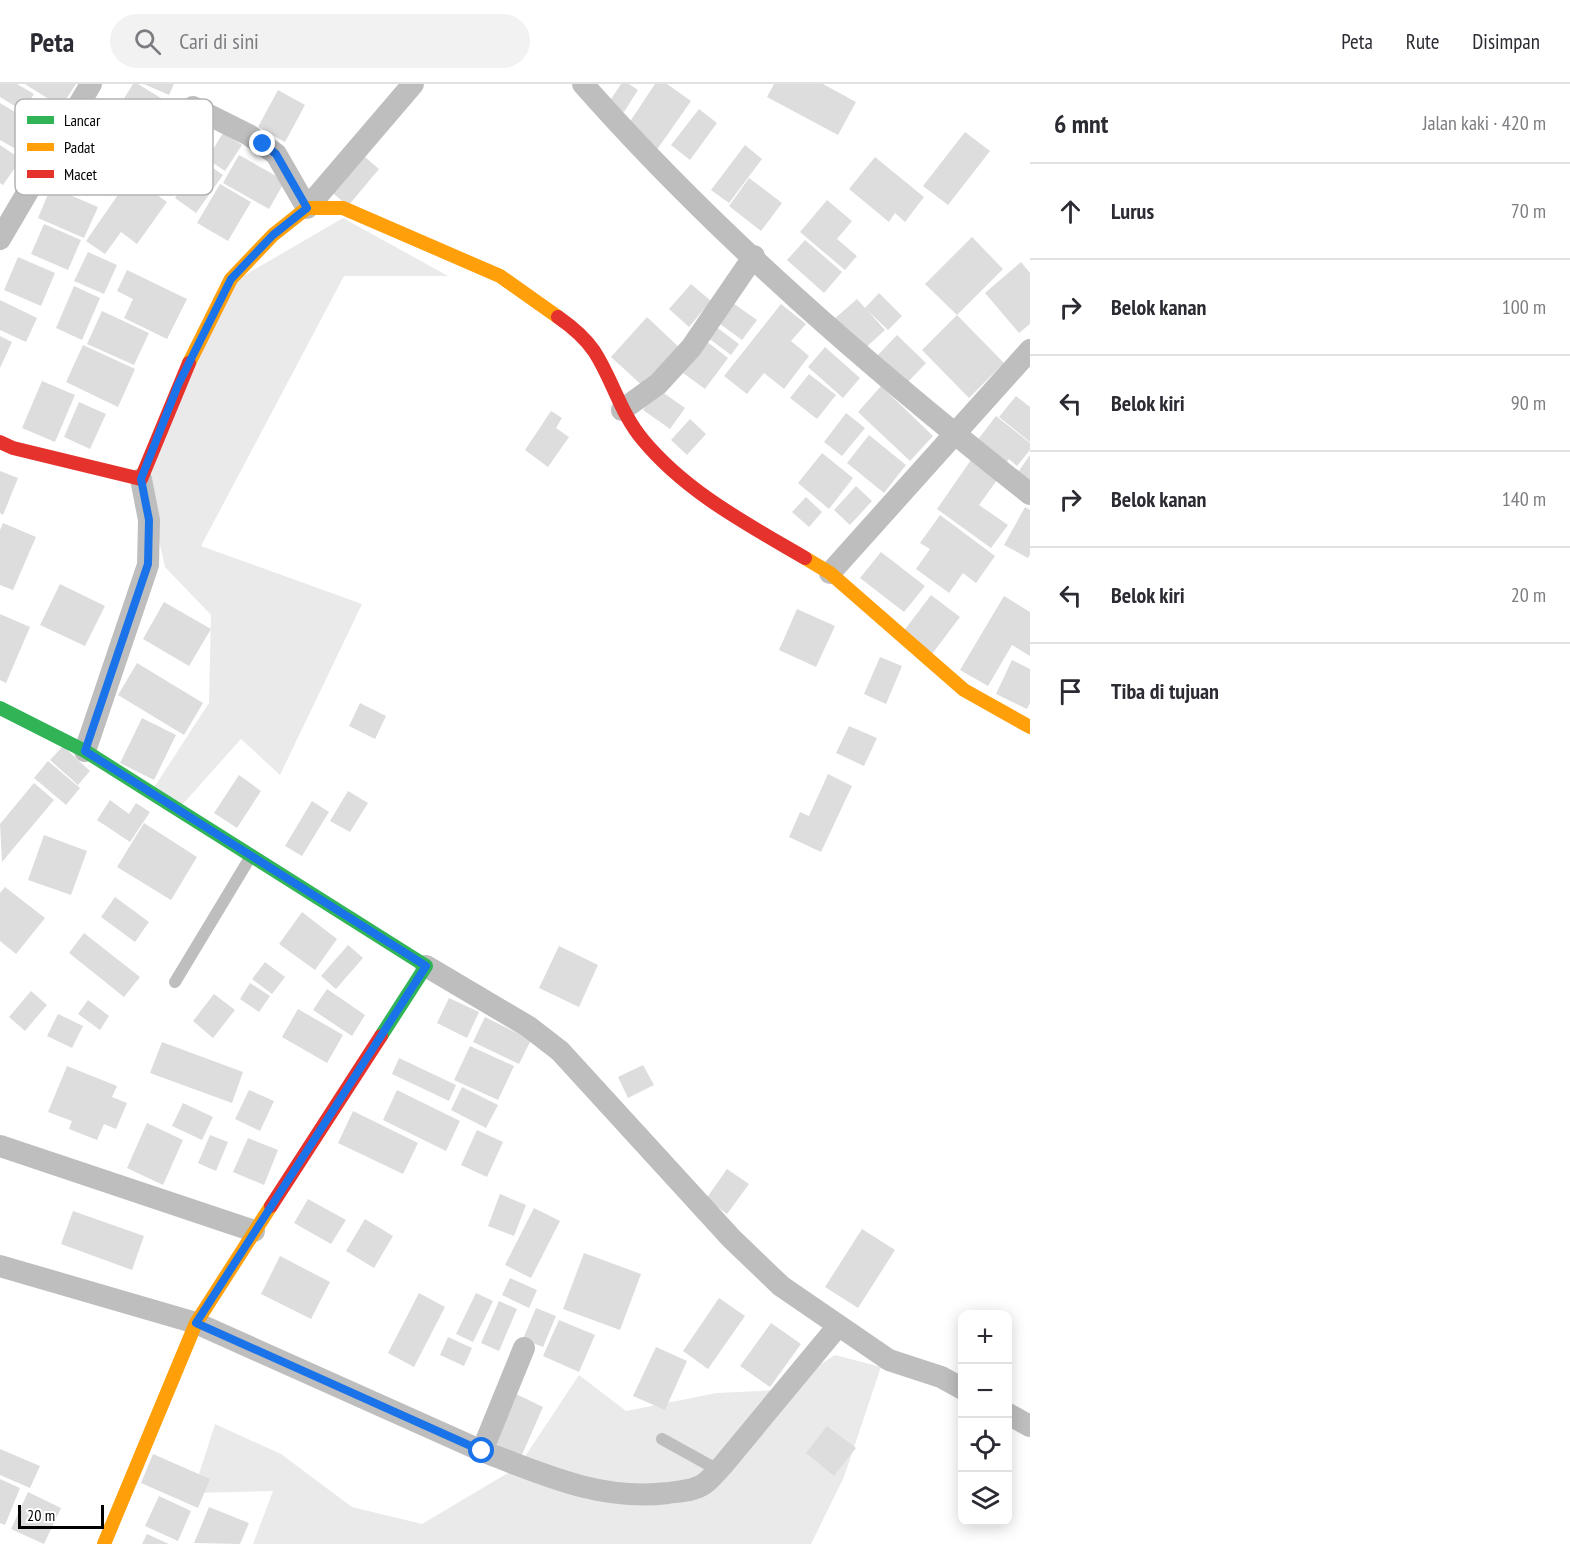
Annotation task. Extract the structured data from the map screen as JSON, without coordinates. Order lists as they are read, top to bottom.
{
  "legend": ["Lancar", "Padat", "Macet"],
  "scale_bar": "20 m",
  "page": {
    "header": "Peta",
    "search": "Cari di sini",
    "nav": ["Peta", "Rute", "Disimpan"],
    "heading": ["6 mnt", "Jalan kaki · 420 m"],
    "list": [
      ["Lurus", "70 m"],
      ["Belok kanan", "100 m"],
      ["Belok kiri", "90 m"],
      ["Belok kanan", "140 m"],
      ["Belok kiri", "20 m"],
      "Tiba di tujuan"
    ],
    "map_buttons": ["+", "−"],
    "scale": "20 m"
  }
}
